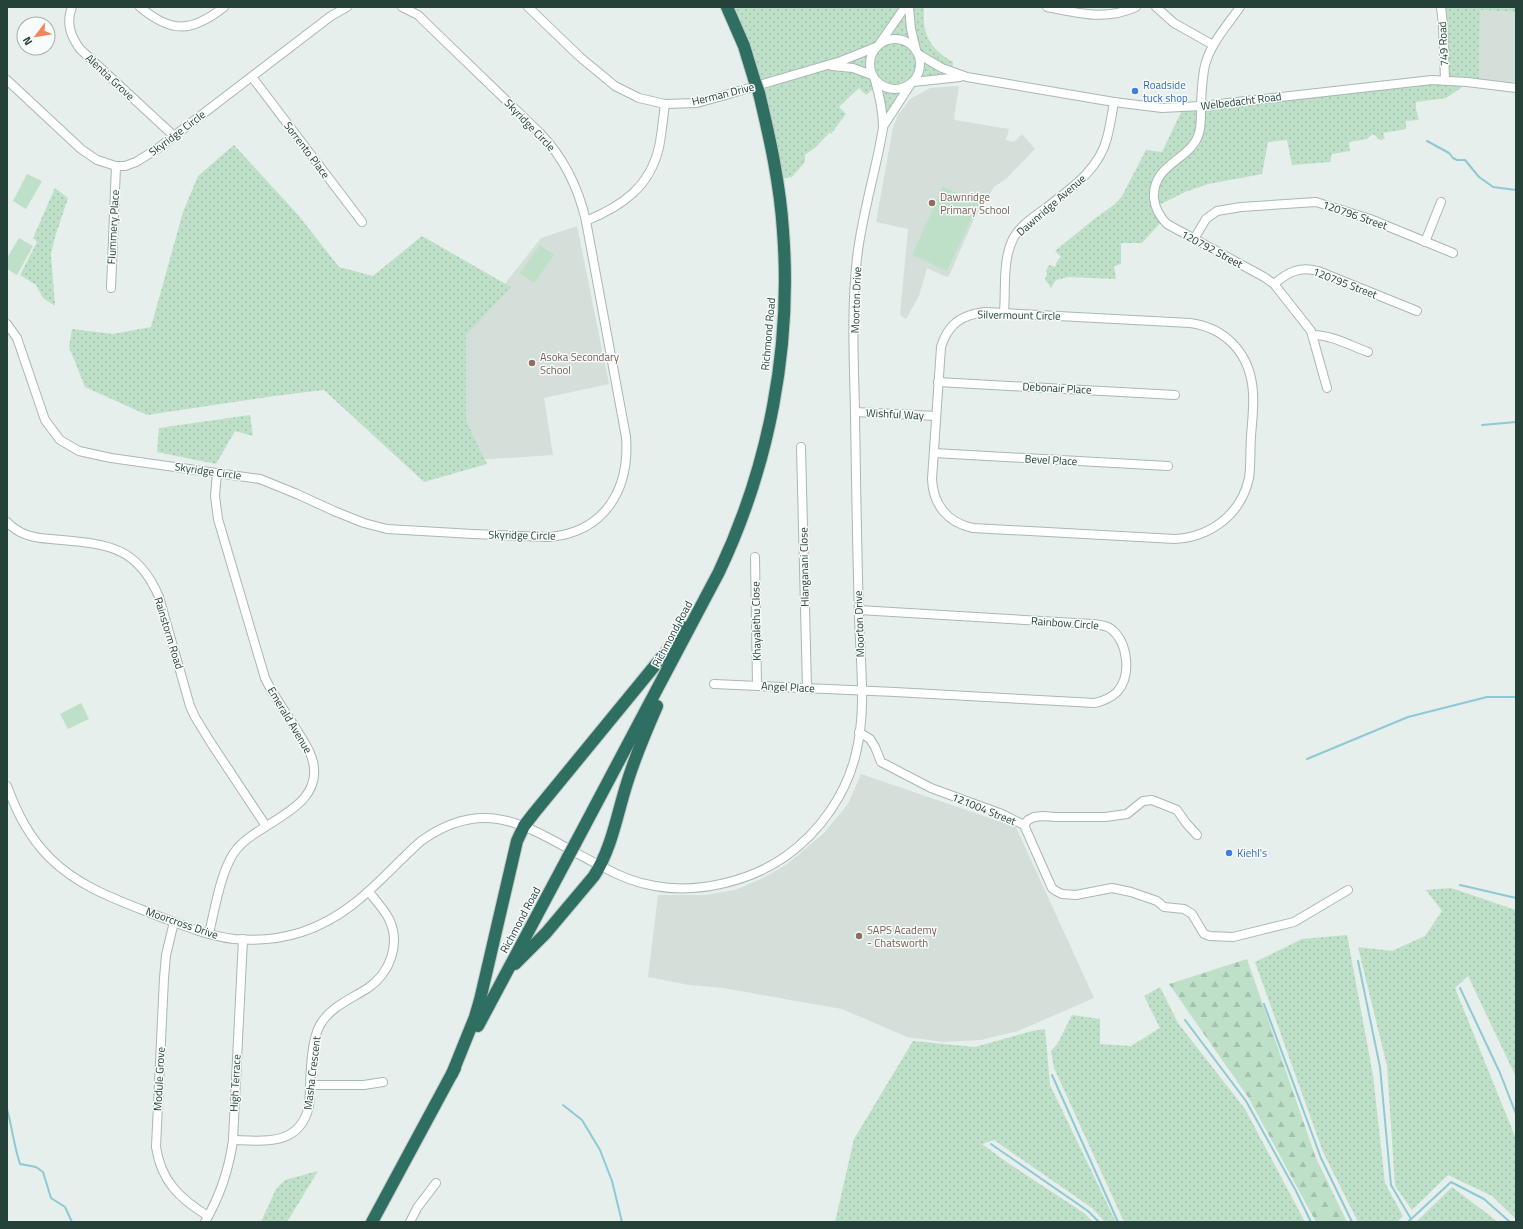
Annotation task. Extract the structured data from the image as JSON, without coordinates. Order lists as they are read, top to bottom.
{
  "streets": {
    "highway": ["Richmond Road"],
    "street": [
      "749 Road",
      "Alentia Grove",
      "Herman Drive",
      "Welbedacht Road",
      "Skyridge Circle",
      "Sorrento Place",
      "Dawnridge Avenue",
      "120796 Street",
      "Flummery Place",
      "120792 Street",
      "120795 Street",
      "Moorton Drive",
      "Silvermount Circle",
      "Debonair Place",
      "Wishful Way",
      "Bevel Place",
      "Hlanganani Close",
      "Khayalethu Close",
      "Rainbow Circle",
      "Rainstorm Road",
      "Angel Place",
      "Emerald Avenue",
      "121004 Street",
      "Moorcross Drive",
      "Masha Crescent",
      "Module Grove",
      "High Terrace"
    ]
  },
  "crossings": [
    ["749 Road", "Welbedacht Road"],
    ["Alentia Grove", "Skyridge Circle"],
    ["Herman Drive", "Welbedacht Road"],
    ["Herman Drive", "Moorton Drive"],
    ["Welbedacht Road", "Dawnridge Avenue"],
    ["Welbedacht Road", "120792 Street"],
    ["Welbedacht Road", "Moorton Drive"],
    ["Skyridge Circle", "Sorrento Place"],
    ["Skyridge Circle", "Flummery Place"],
    ["Skyridge Circle", "Emerald Avenue"],
    ["Dawnridge Avenue", "Silvermount Circle"],
    ["120796 Street", "120792 Street"],
    ["120792 Street", "120795 Street"],
    ["Moorton Drive", "Wishful Way"],
    ["Moorton Drive", "Rainbow Circle"],
    ["Moorton Drive", "Angel Place"],
    ["Moorton Drive", "121004 Street"],
    ["Moorton Drive", "Moorcross Drive"],
    ["Silvermount Circle", "Debonair Place"],
    ["Silvermount Circle", "Wishful Way"],
    ["Silvermount Circle", "Bevel Place"],
    ["Hlanganani Close", "Angel Place"],
    ["Khayalethu Close", "Angel Place"],
    ["Rainbow Circle", "Angel Place"],
    ["Rainstorm Road", "Emerald Avenue"],
    ["Emerald Avenue", "Moorcross Drive"],
    ["Moorcross Drive", "Masha Crescent"],
    ["Moorcross Drive", "Module Grove"],
    ["Moorcross Drive", "High Terrace"],
    ["Masha Crescent", "High Terrace"],
    ["Module Grove", "High Terrace"]
  ],
  "places": [
    "Roadside tuck shop",
    "Dawnridge Primary School",
    "Asoka Secondary School",
    "Kiehl's",
    "SAPS Academy - Chatsworth"
  ],
  "north": "bottom left"
}
